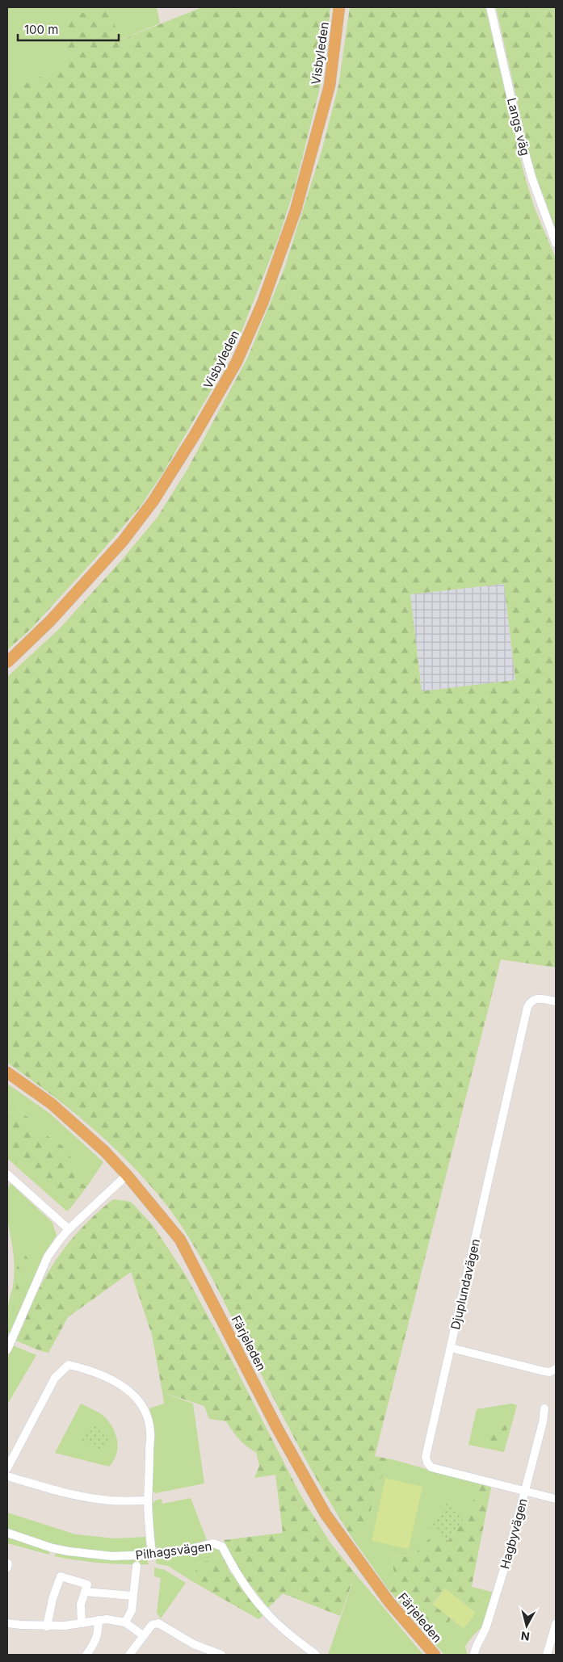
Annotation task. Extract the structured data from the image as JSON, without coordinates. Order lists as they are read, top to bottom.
{
  "streets": {
    "main road": ["Visbyleden", "Färjeleden"],
    "street": [
      "Langs väg",
      "Djuplundavägen",
      "Hagbyvägen",
      "Pilhagsvägen"
    ]
  },
  "crossings": [
    ["Djuplundavägen", "Hagbyvägen"]
  ],
  "scale_bar": "100 m",
  "north": "bottom"
}
